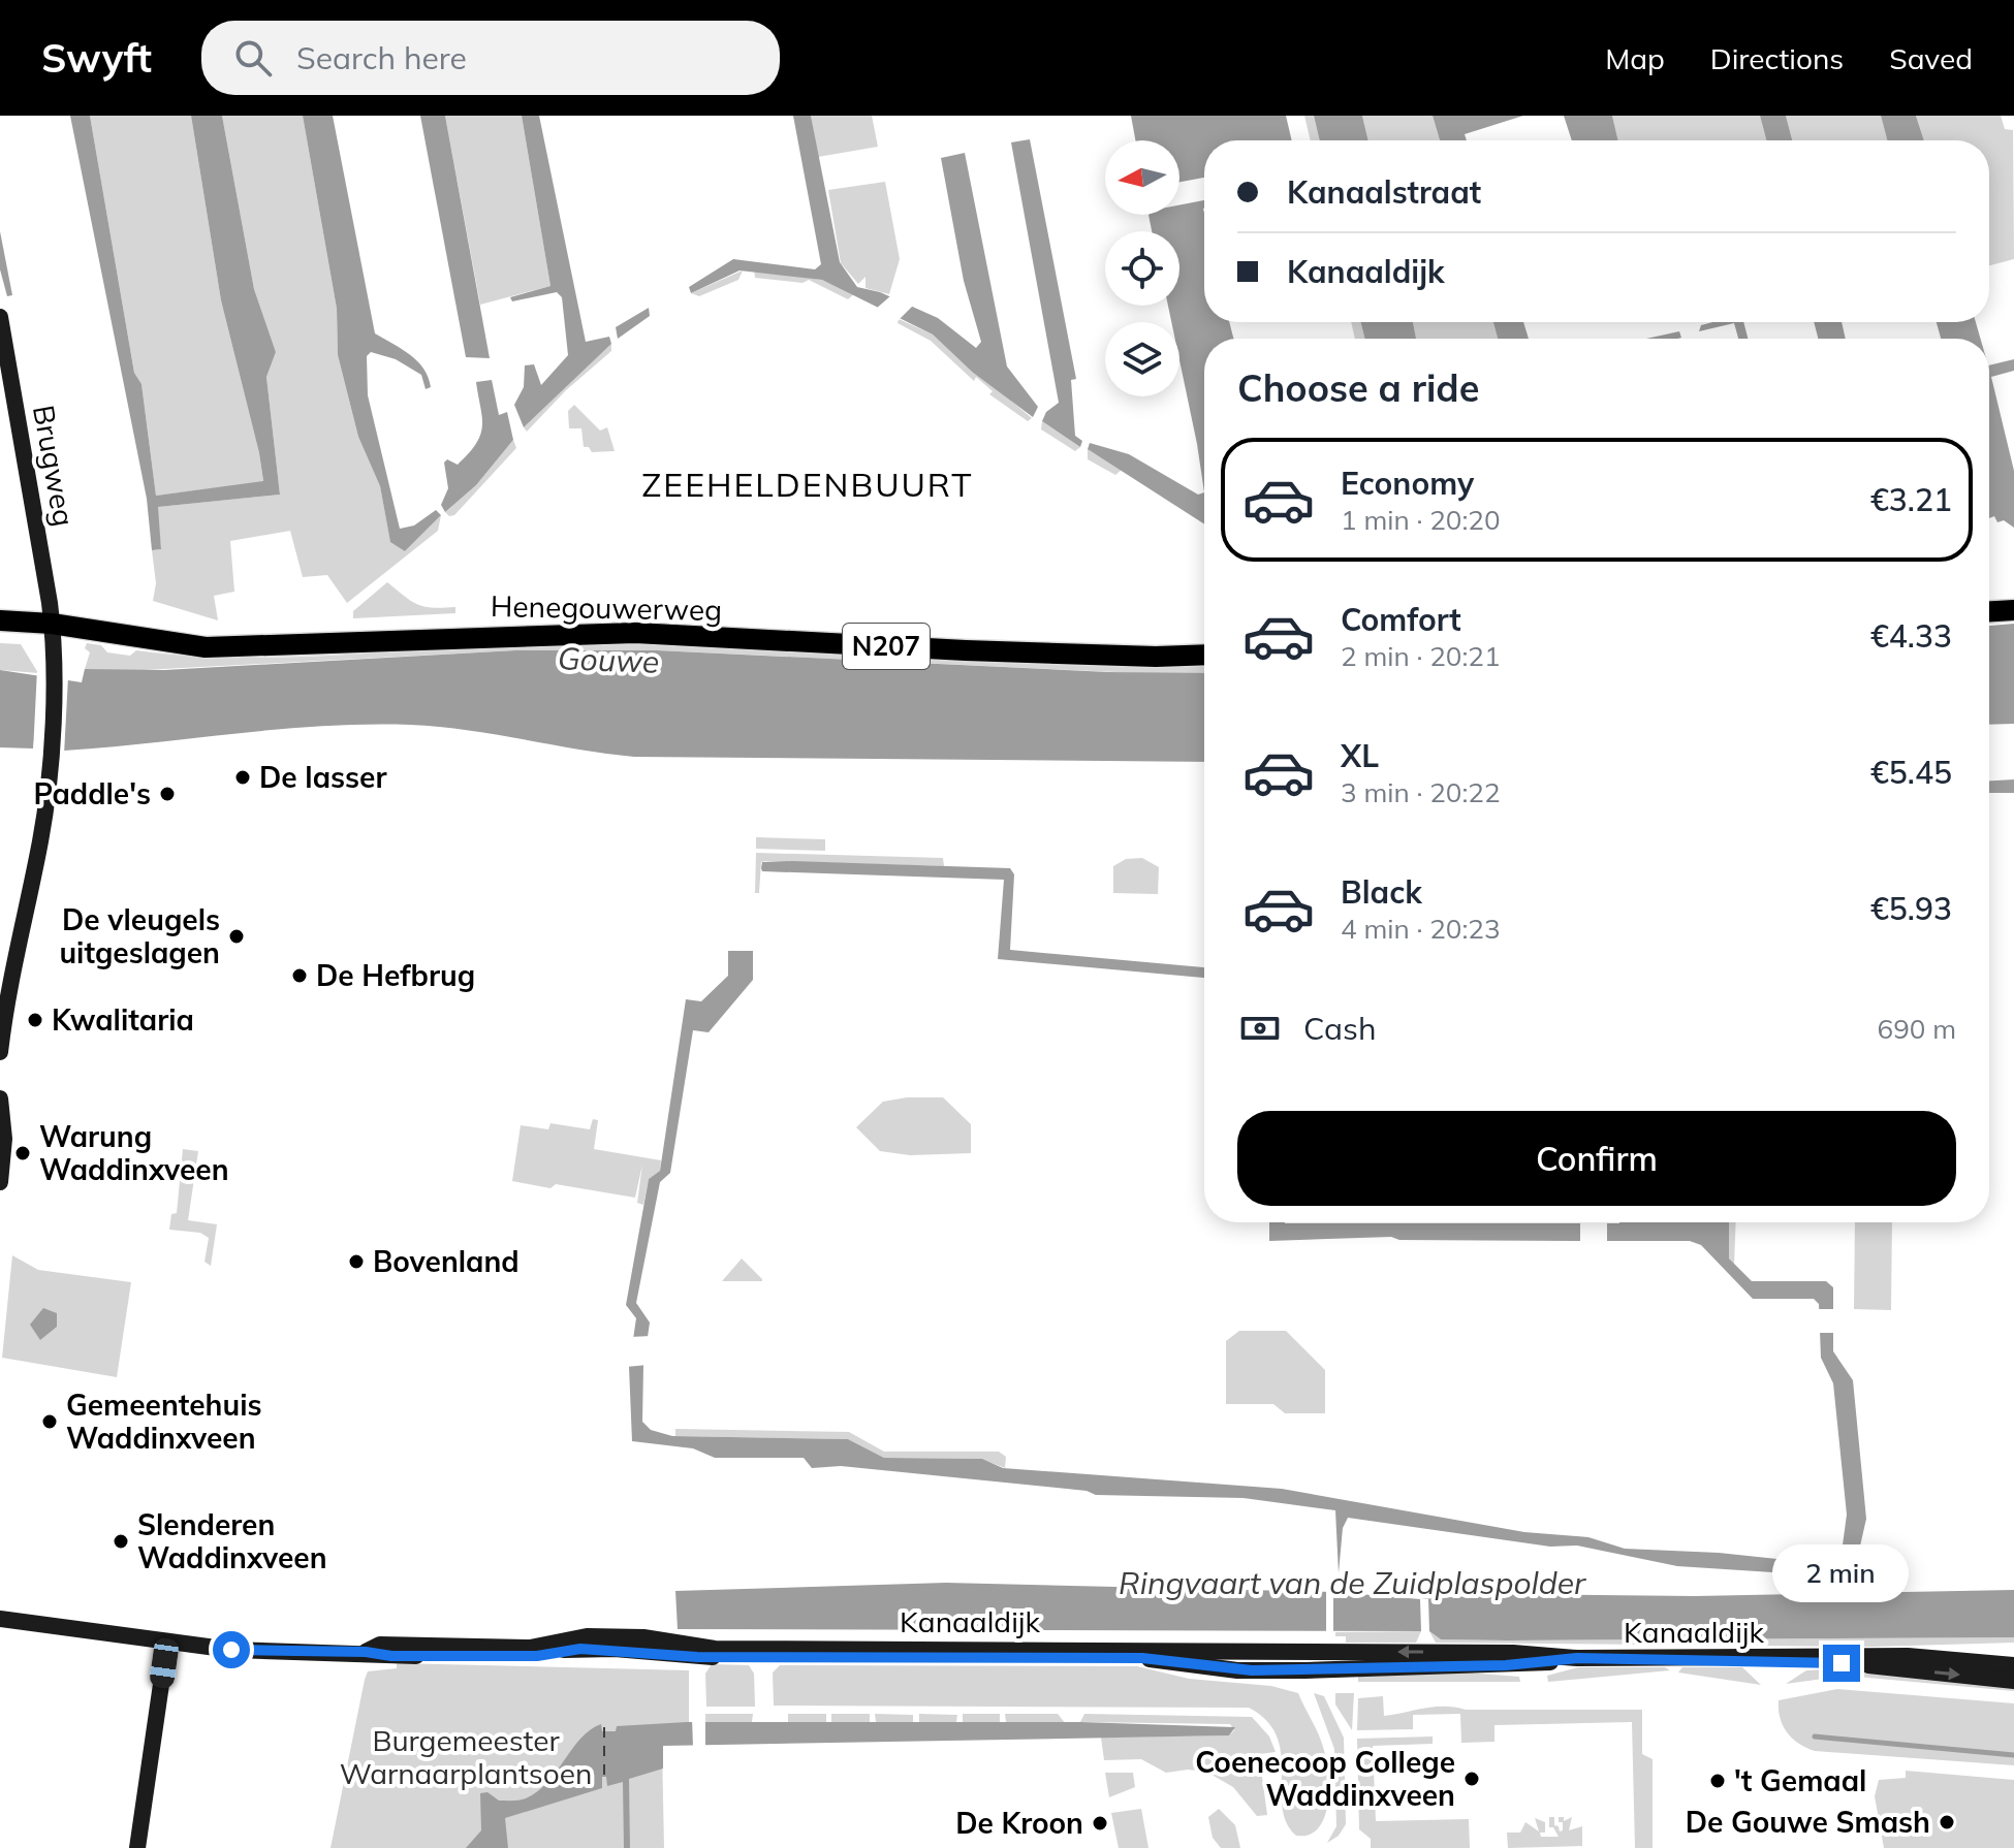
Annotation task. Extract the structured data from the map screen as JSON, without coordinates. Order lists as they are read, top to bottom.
{
  "streets": {
    "main road": [
      "Brugweg",
      "Henegouwerweg",
      "N207",
      "Kanaaldijk"
    ]
  },
  "crossings": [
    ["Brugweg", "Henegouwerweg"]
  ],
  "districts": ["ZEEHELDENBUURT"],
  "water": ["Gouwe", "Ringvaart van de Zuidplaspolder"],
  "parks": ["Burgemeester Warnaarplantsoen"],
  "places": [
    "De lasser",
    "Paddle's",
    "De vleugels uitgeslagen",
    "De Hefbrug",
    "Kwalitaria",
    "Warung Waddinxveen",
    "Bovenland",
    "Gemeentehuis Waddinxveen",
    "Slenderen Waddinxveen",
    "Coenecoop College Waddinxveen",
    "'t Gemaal",
    "De Gouwe Smash",
    "De Kroon"
  ],
  "north": "left",
  "page": {
    "header": "Swyft",
    "search": "Search here",
    "nav": ["Map", "Directions", "Saved"],
    "banner": ["Kanaalstraat", "Kanaaldijk"],
    "heading": "Choose a ride",
    "list": [
      {
        "name": "Economy",
        "note": "1 min · 20:20",
        "value": "€3.21"
      },
      {
        "name": "Comfort",
        "note": "2 min · 20:21",
        "value": "€4.33"
      },
      {
        "name": "XL",
        "note": "3 min · 20:22",
        "value": "€5.45"
      },
      {
        "name": "Black",
        "note": "4 min · 20:23",
        "value": "€5.93"
      }
    ],
    "pay": ["Cash", "690 m"],
    "buttons": "Confirm",
    "bubble": "2 min"
  }
}
